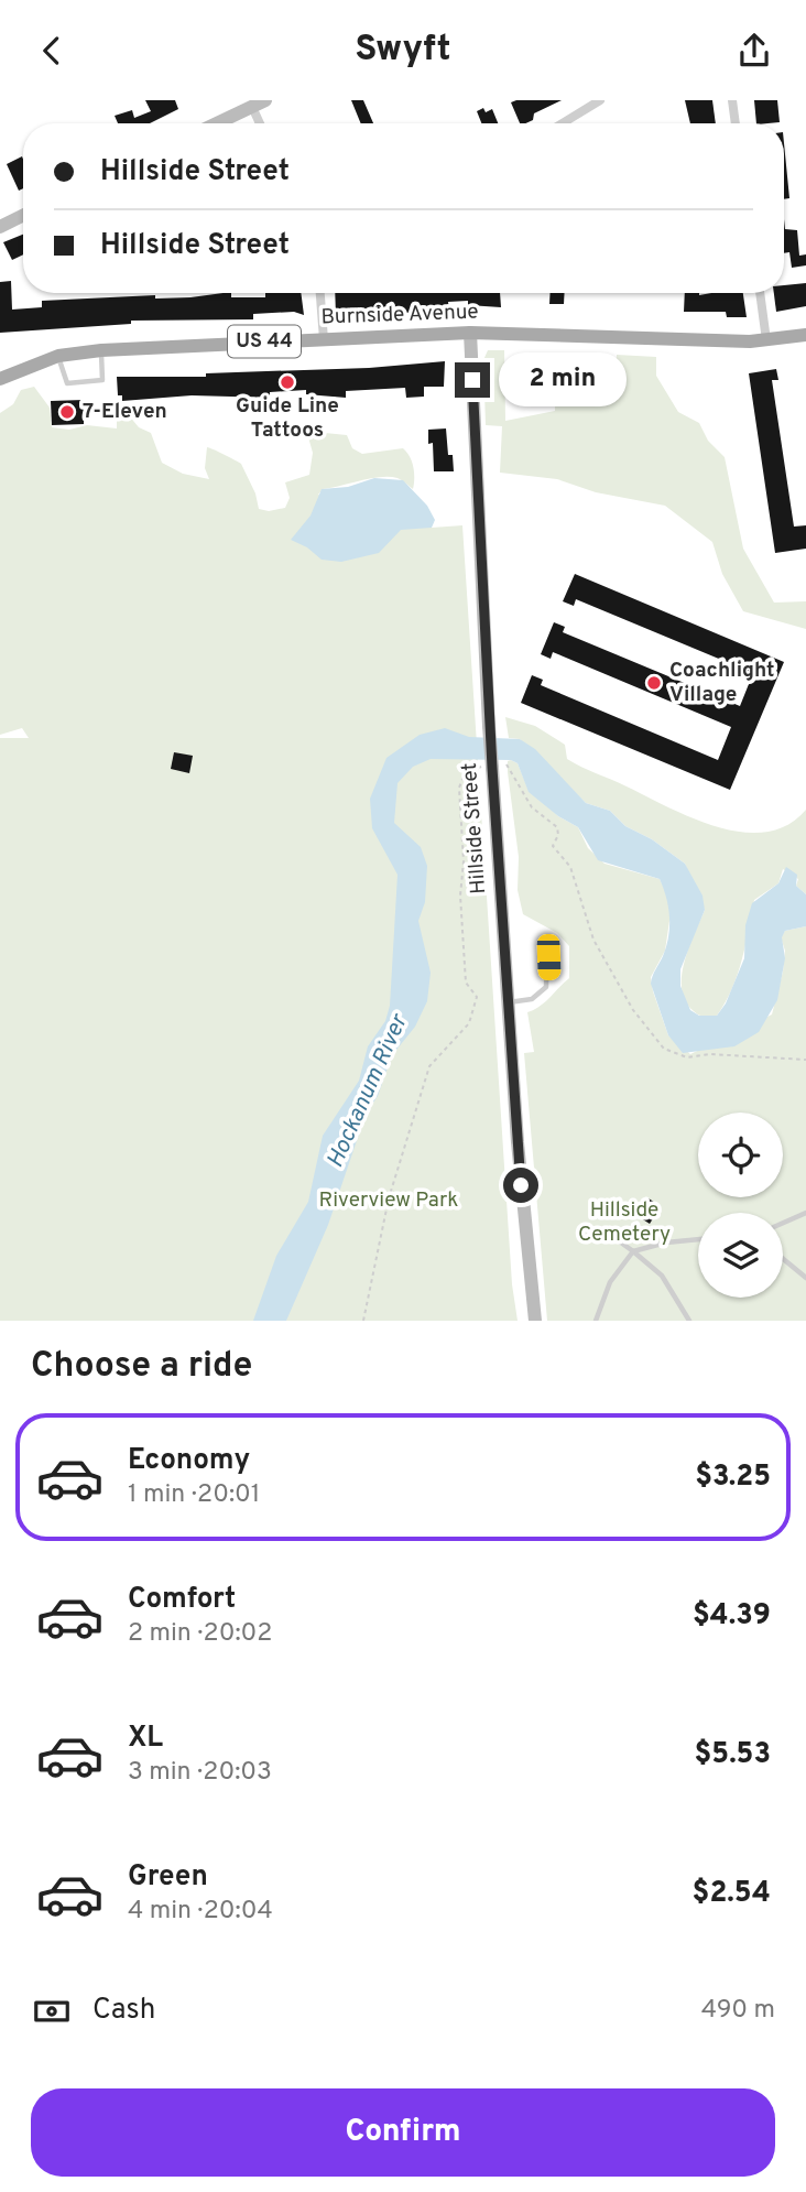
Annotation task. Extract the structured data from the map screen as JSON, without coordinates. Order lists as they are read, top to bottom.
{
  "streets": {
    "main road": ["Burnside Avenue", "US 44", "Hillside Street"]
  },
  "crossings": [
    ["Burnside Avenue", "Hillside Street"]
  ],
  "water": ["Hockanum River"],
  "parks": ["Riverview Park", "Hillside Cemetery"],
  "places": ["Guide Line Tattoos", "7-Eleven", "Coachlight Village"],
  "page": {
    "header": "Swyft",
    "banner": ["Hillside Street", "Hillside Street"],
    "bubble": "2 min",
    "heading": "Choose a ride",
    "list": [
      {
        "name": "Economy",
        "note": "1 min · 20:01",
        "value": "$3.25"
      },
      {
        "name": "Comfort",
        "note": "2 min · 20:02",
        "value": "$4.39"
      },
      {
        "name": "XL",
        "note": "3 min · 20:03",
        "value": "$5.53"
      },
      {
        "name": "Green",
        "note": "4 min · 20:04",
        "value": "$2.54"
      }
    ],
    "pay": ["Cash", "490 m"],
    "buttons": "Confirm"
  }
}
